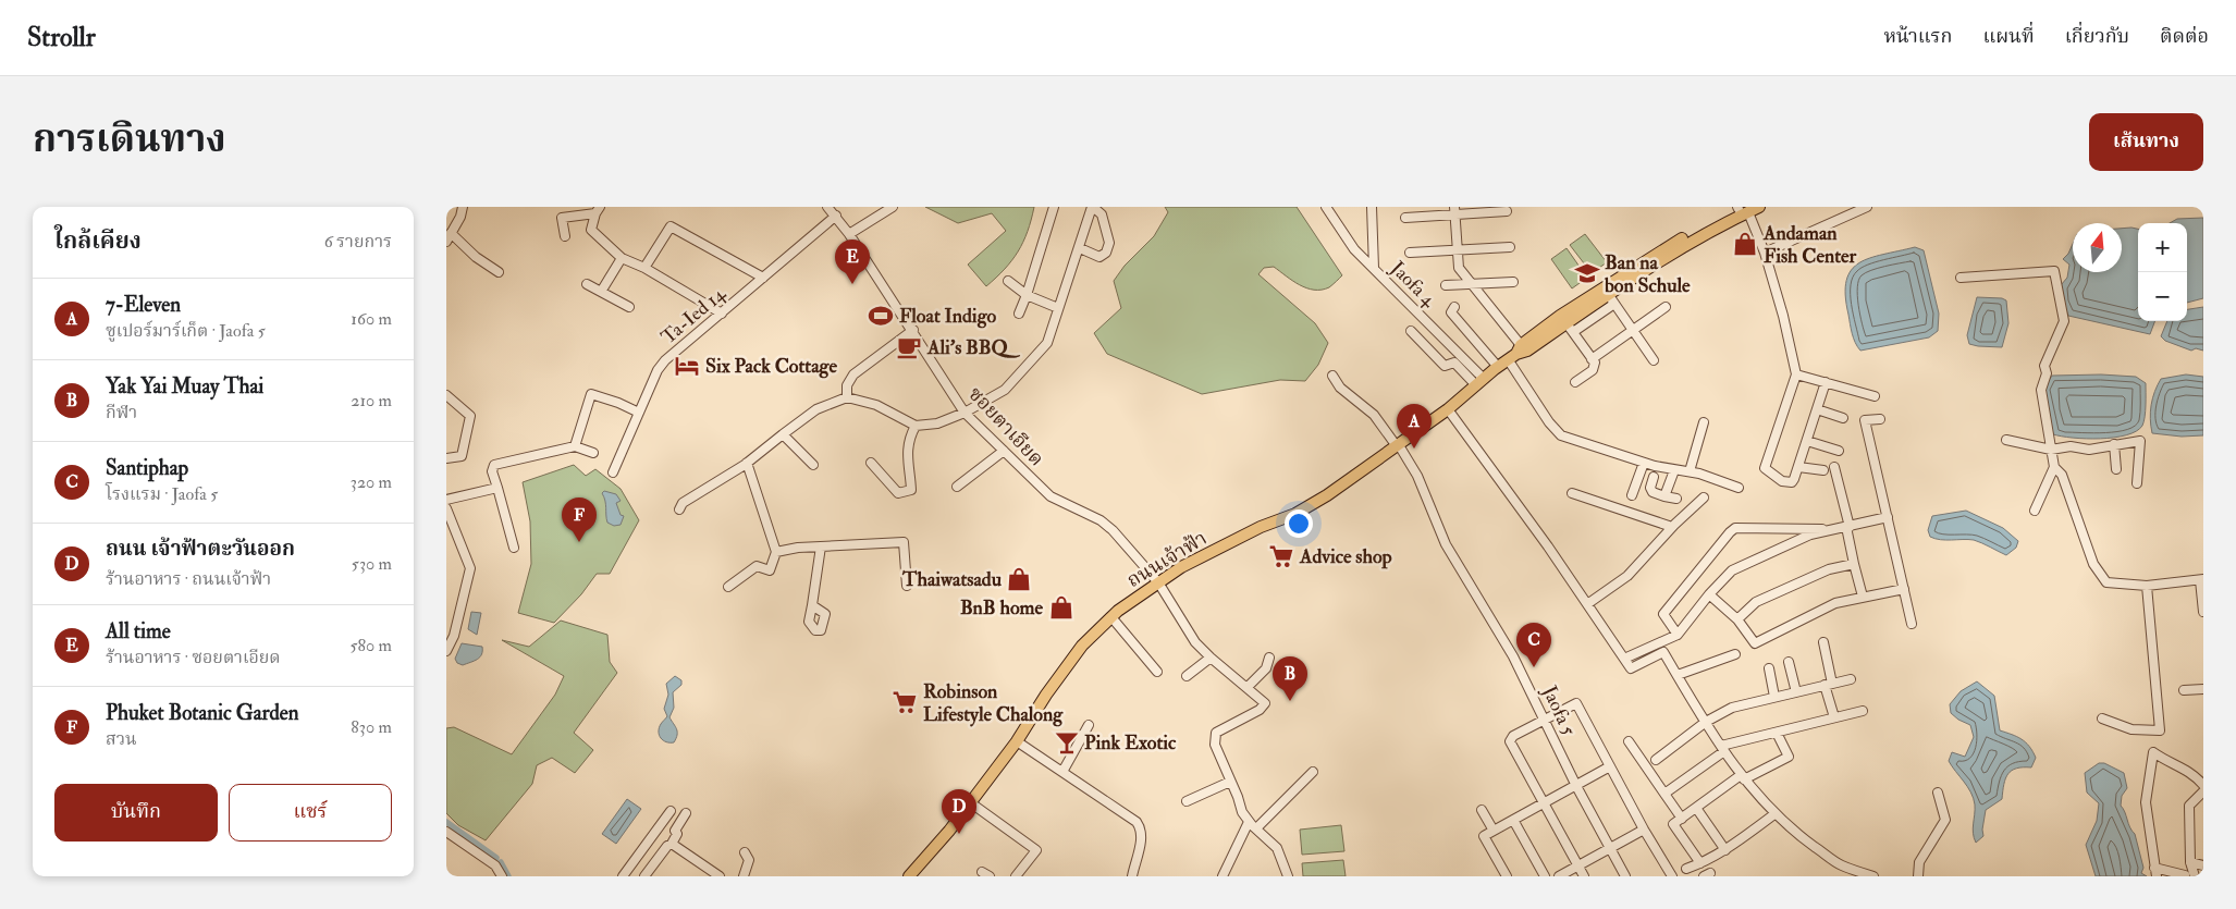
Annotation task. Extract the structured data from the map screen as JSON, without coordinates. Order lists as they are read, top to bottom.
{
  "streets": {
    "main road": ["ถนนเจ้าฟ้า"],
    "street": [
      "Jaofa 4",
      "Ta-Ied 14",
      "ซอยตาเอียด",
      "Jaofa 5"
    ]
  },
  "crossings": [
    ["Jaofa 4", "ถนนเจ้าฟ้า"],
    ["Ta-Ied 14", "ซอยตาเอียด"],
    ["ซอยตาเอียด", "ถนนเจ้าฟ้า"],
    ["ถนนเจ้าฟ้า", "Jaofa 5"]
  ],
  "places": {
    "shop": ["Andaman Fish Center", "Thaiwatsadu", "BnB home"],
    "school or university": ["Ban na bon Schule"],
    "sports": ["Float Indigo"],
    "cafe": ["Ali's BBQ"],
    "hotel": ["Six Pack Cottage"],
    "supermarket": ["Advice shop", "Robinson Lifestyle Chalong"],
    "bar": ["Pink Exotic"]
  },
  "north": "top",
  "page": {
    "header": "Strollr",
    "nav": [
      "หน้าแรก",
      "แผนที่",
      "เกี่ยวกับ",
      "ติดต่อ"
    ],
    "title": "การเดินทาง",
    "buttons": [
      "เส้นทาง",
      ["บันทึก", "แชร์"]
    ],
    "heading": ["ใกล้เคียง", "6 รายการ"],
    "map_buttons": ["+", "−"],
    "pins": [
      "E",
      "A",
      "F",
      "C",
      "B",
      "D"
    ],
    "list": [
      {
        "mark": "A",
        "name": "7-Eleven",
        "note": "ซูเปอร์มาร์เก็ต · Jaofa 5",
        "value": "160 m"
      },
      {
        "mark": "B",
        "name": "Yak Yai Muay Thai",
        "note": "กีฬา",
        "value": "210 m"
      },
      {
        "mark": "C",
        "name": "Santiphap",
        "note": "โรงแรม · Jaofa 5",
        "value": "320 m"
      },
      {
        "mark": "D",
        "name": "ถนน เจ้าฟ้าตะวันออก",
        "note": "ร้านอาหาร · ถนนเจ้าฟ้า",
        "value": "530 m"
      },
      {
        "mark": "E",
        "name": "All time",
        "note": "ร้านอาหาร · ซอยตาเอียด",
        "value": "580 m"
      },
      {
        "mark": "F",
        "name": "Phuket Botanic Garden",
        "note": "สวน",
        "value": "830 m"
      }
    ]
  }
}
